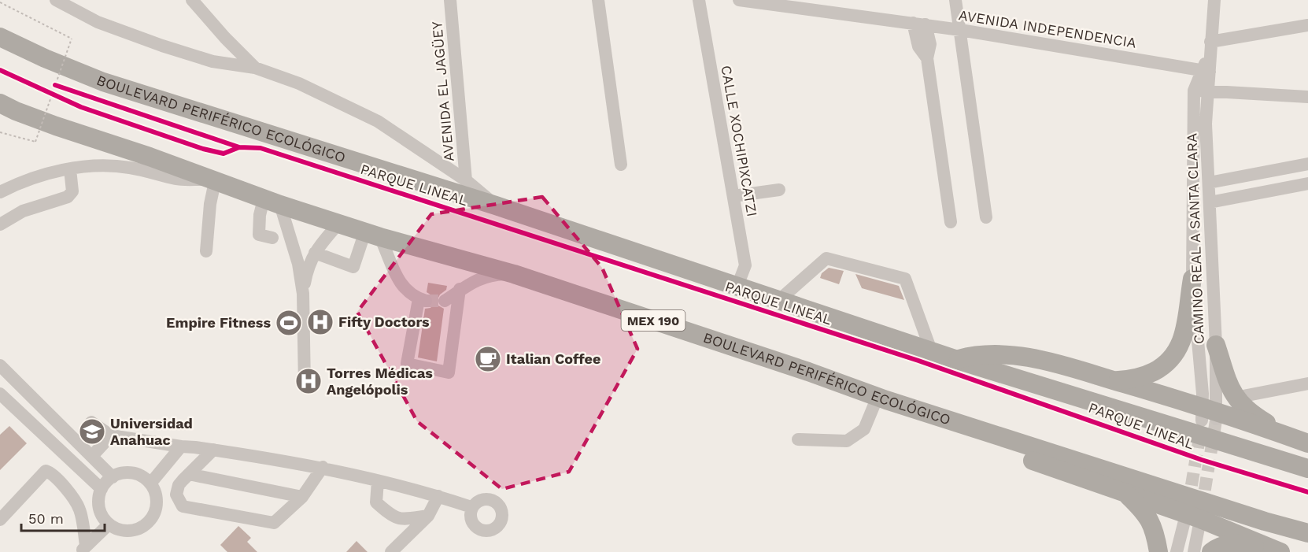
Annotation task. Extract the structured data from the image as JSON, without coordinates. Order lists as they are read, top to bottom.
{
  "streets": {
    "highway": ["BOULEVARD PERIFÉRICO ECOLÓGICO", "MEX 190"],
    "street": [
      "AVENIDA INDEPENDENCIA",
      "AVENIDA EL JAGÜEY",
      "CALLE XOCHIPIXCATZI",
      "CAMINO REAL A SANTA CLARA"
    ],
    "cycle path": ["PARQUE LINEAL"]
  },
  "crossings": [
    ["AVENIDA INDEPENDENCIA", "CAMINO REAL A SANTA CLARA"],
    ["BOULEVARD PERIFÉRICO ECOLÓGICO", "CALLE XOCHIPIXCATZI"]
  ],
  "places": {
    "hospital": ["Fifty Doctors", "Torres Médicas Angelópolis"],
    "sports": ["Empire Fitness"],
    "cafe": ["Italian Coffee"],
    "school or university": ["Universidad Anahuac"]
  },
  "scale_bar": "50 m"
}
